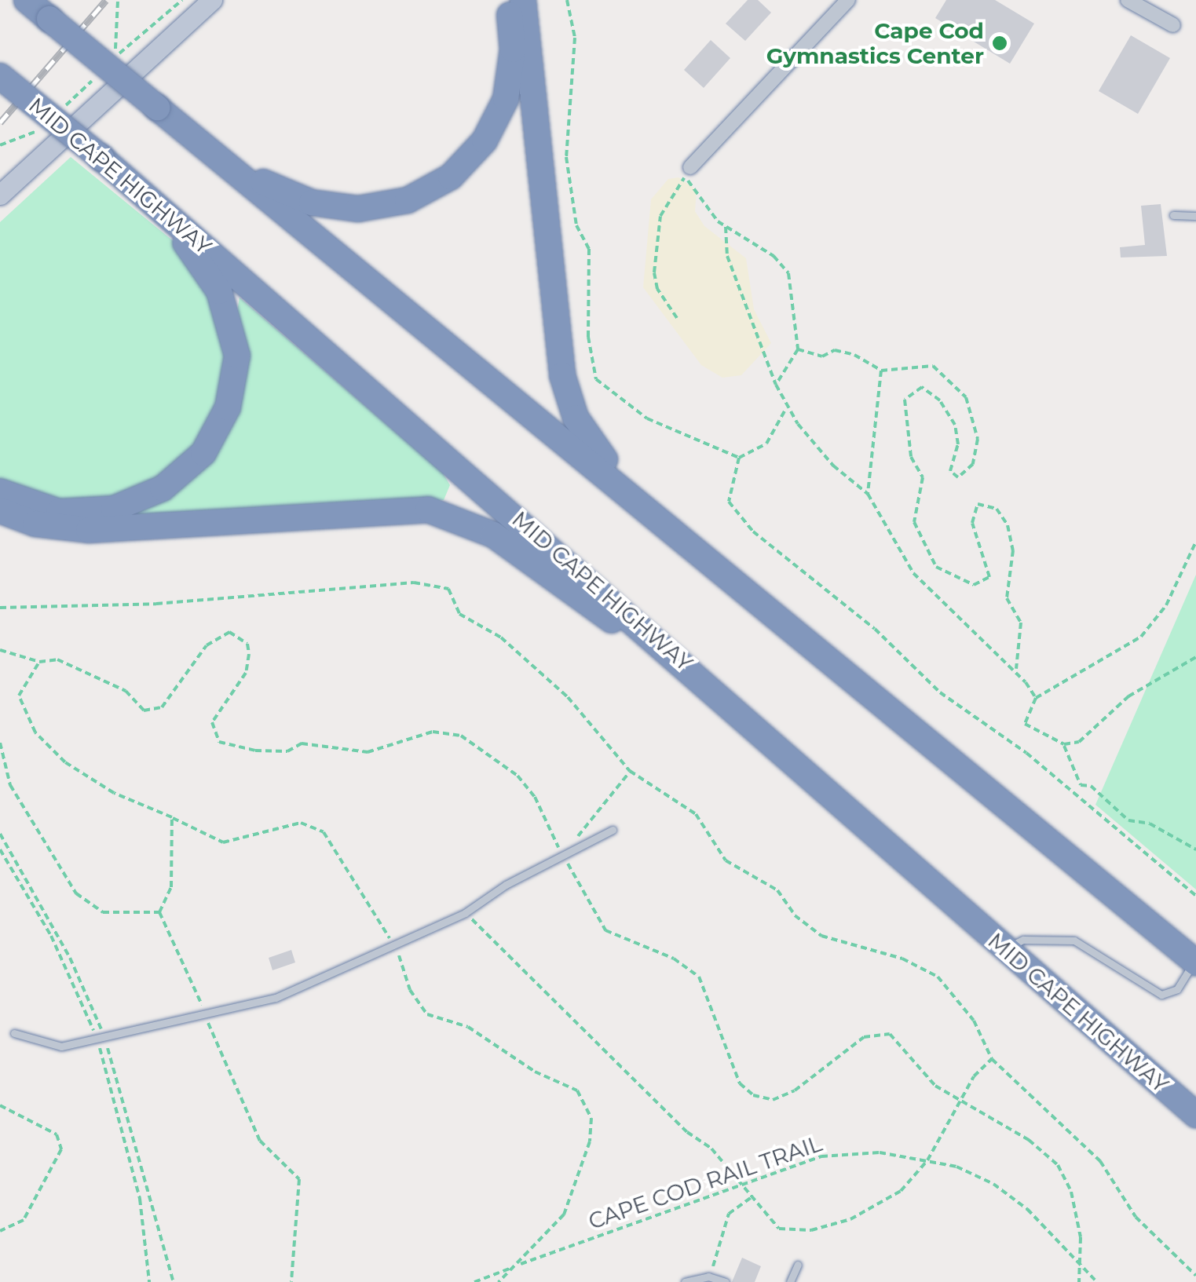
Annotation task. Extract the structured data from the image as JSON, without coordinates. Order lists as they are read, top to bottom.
{
  "streets": {
    "highway": ["MID CAPE HIGHWAY"],
    "path": ["CAPE COD RAIL TRAIL"]
  },
  "places": ["Cape Cod Gymnastics Center"]
}
